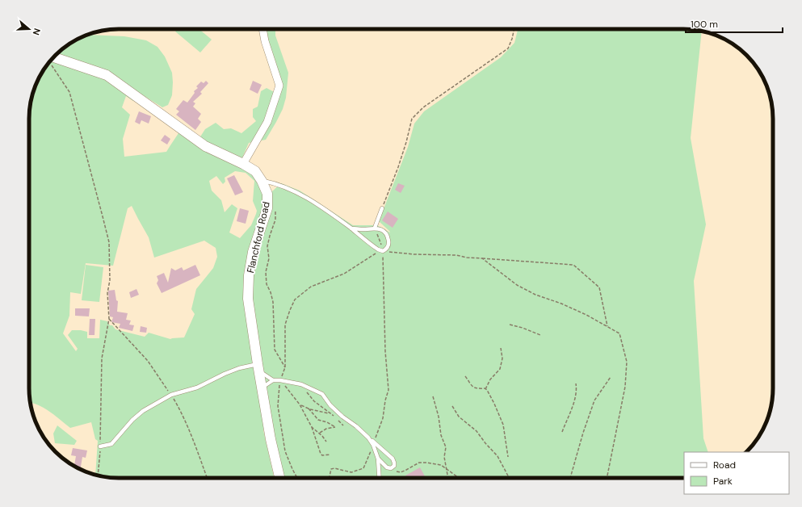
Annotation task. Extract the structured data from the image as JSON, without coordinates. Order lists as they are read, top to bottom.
{
  "streets": {
    "street": ["Flanchford Road"]
  },
  "legend": ["Road", "Park"],
  "scale_bar": "100 m",
  "north": "right"
}
